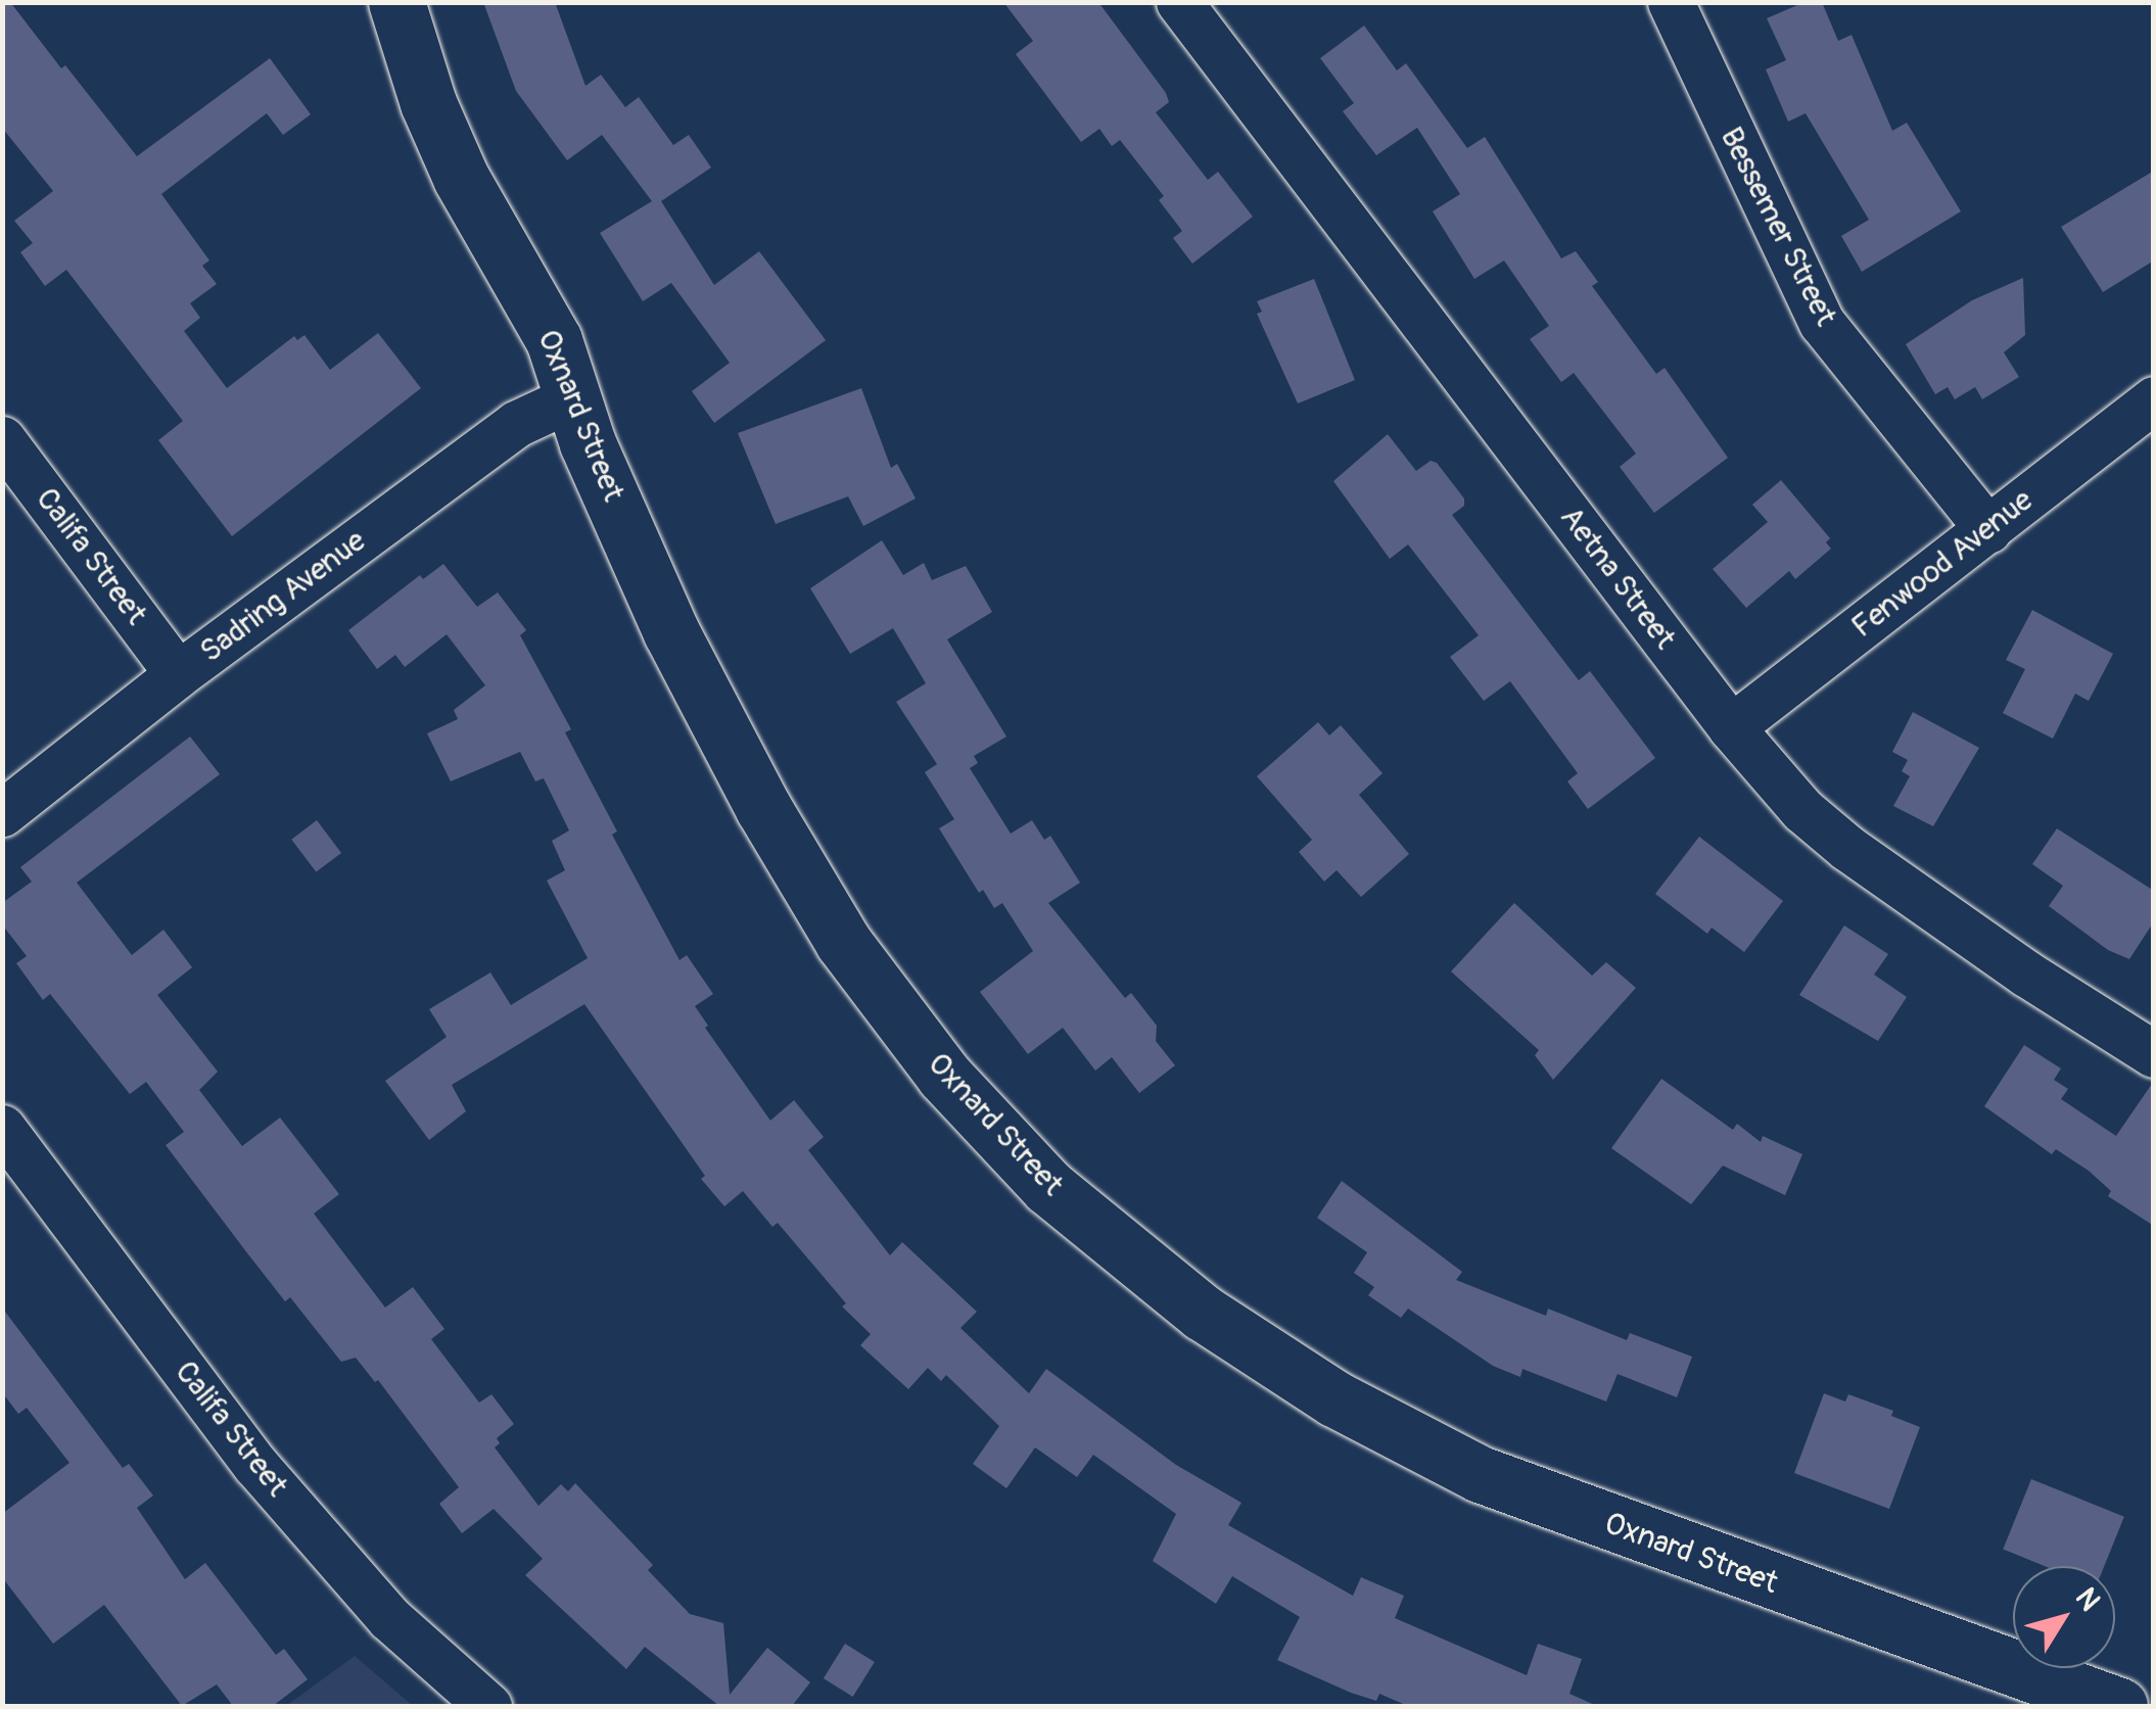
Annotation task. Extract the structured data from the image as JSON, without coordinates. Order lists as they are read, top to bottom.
{
  "streets": {
    "street": [
      "Bessemer Street",
      "Oxnard Street",
      "Califa Street",
      "Fenwood Avenue",
      "Aetna Street",
      "Sadring Avenue"
    ]
  },
  "crossings": [
    ["Bessemer Street", "Fenwood Avenue"],
    ["Oxnard Street", "Sadring Avenue"],
    ["Califa Street", "Sadring Avenue"],
    ["Fenwood Avenue", "Aetna Street"]
  ],
  "north": "top right"
}
